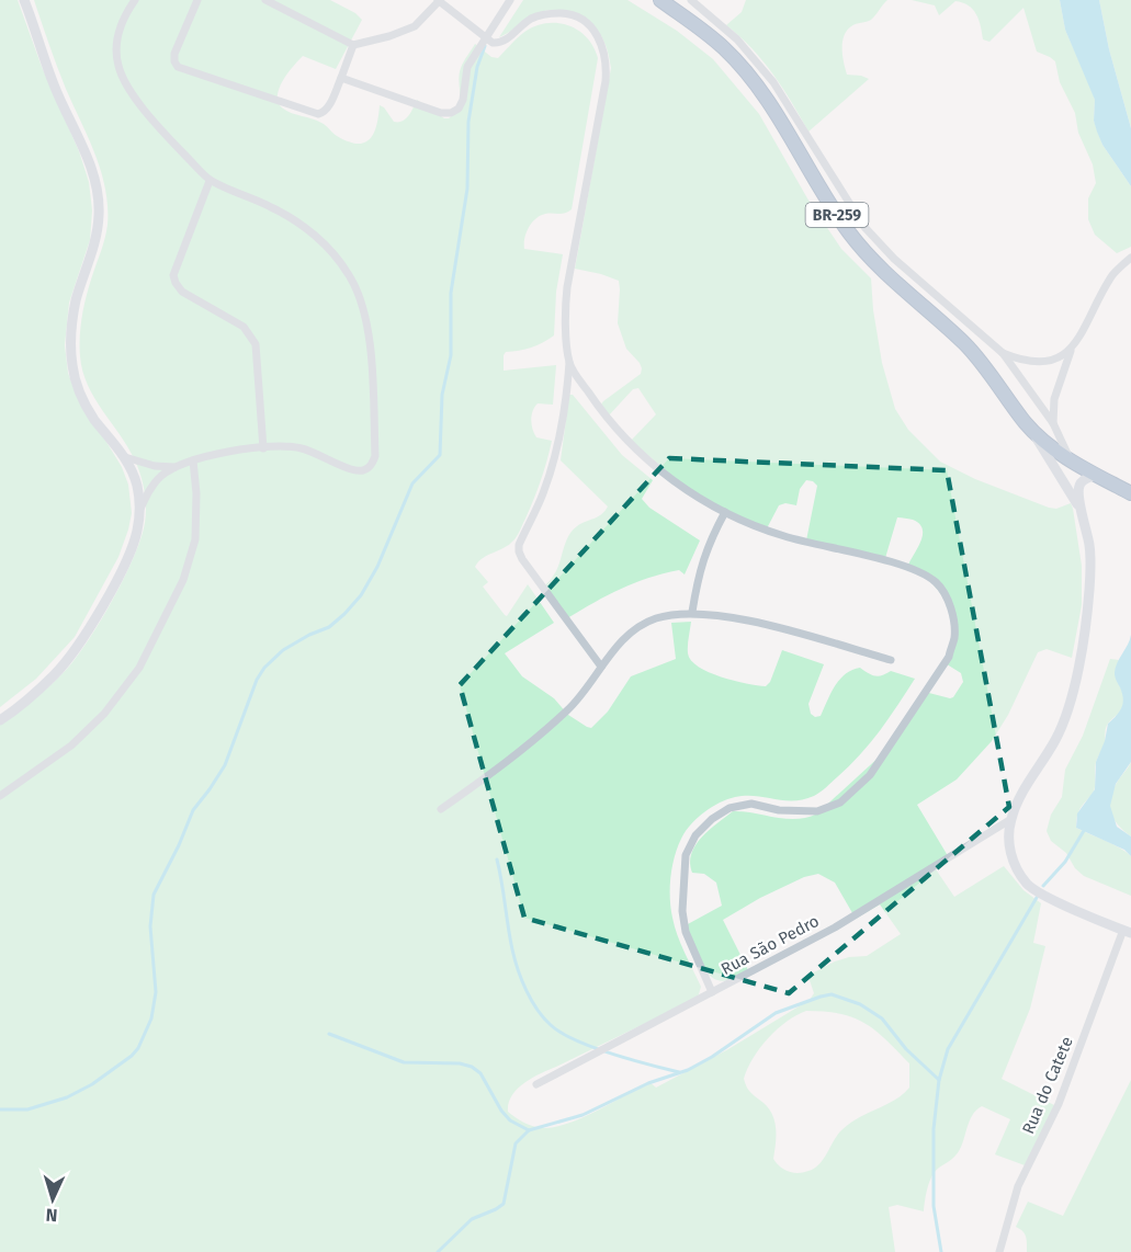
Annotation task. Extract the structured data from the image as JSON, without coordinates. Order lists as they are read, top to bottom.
{
  "streets": {
    "highway": ["BR-259"],
    "street": ["Rua São Pedro", "Rua do Catete"]
  },
  "north": "bottom"
}
